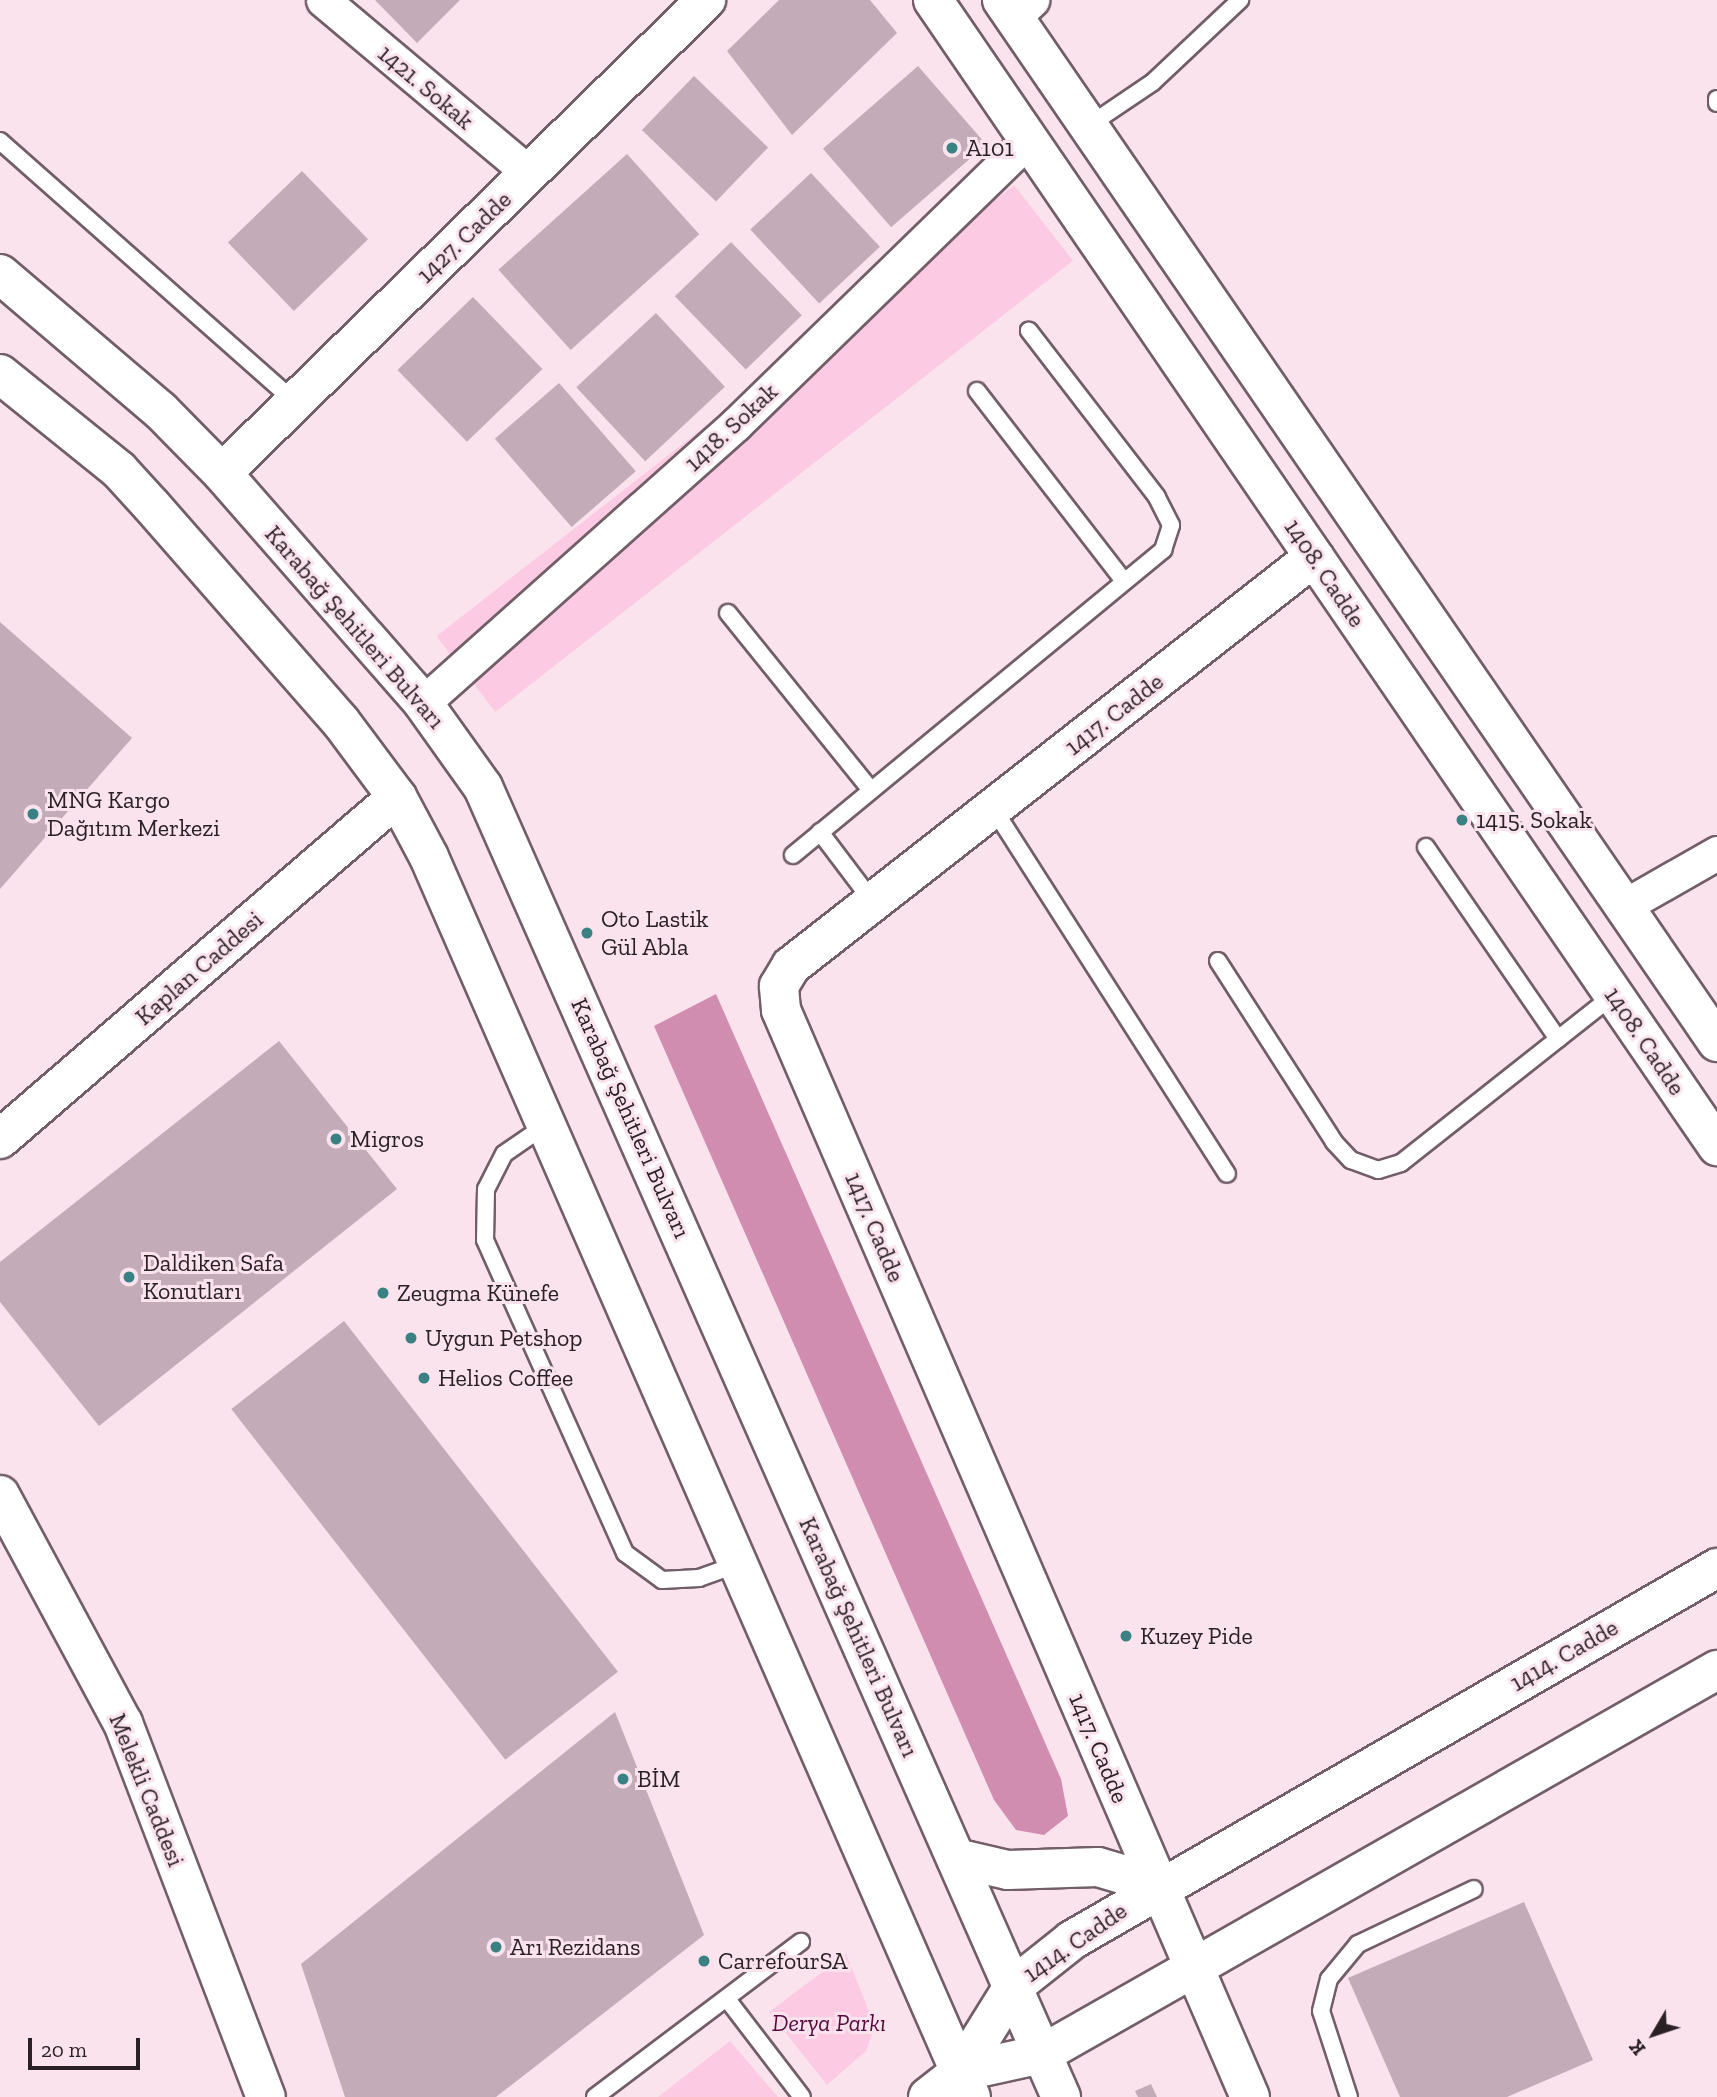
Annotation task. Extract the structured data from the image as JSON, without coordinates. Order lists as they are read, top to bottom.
{
  "streets": {
    "main road": [
      "1427. Cadde",
      "1408. Cadde",
      "Karabağ Şehitleri Bulvarı",
      "1417. Cadde",
      "Kaplan Caddesi",
      "1414. Cadde",
      "Melekli Caddesi"
    ],
    "street": ["1421. Sokak", "1418. Sokak"]
  },
  "crossings": [
    ["1421. Sokak", "1427. Cadde"],
    ["1427. Cadde", "Karabağ Şehitleri Bulvarı"],
    ["1418. Sokak", "1408. Cadde"],
    ["1418. Sokak", "Karabağ Şehitleri Bulvarı"],
    ["1408. Cadde", "1417. Cadde"],
    ["Karabağ Şehitleri Bulvarı", "1414. Cadde"],
    ["1417. Cadde", "1414. Cadde"]
  ],
  "parks": ["Derya Parkı"],
  "places": [
    "A101",
    "MNG Kargo Dağıtım Merkezi",
    "1415. Sokak",
    "Oto Lastik Gül Abla",
    "Migros",
    "Daldiken Safa Konutları",
    "Zeugma Künefe",
    "Uygun Petshop",
    "Helios Coffee",
    "Kuzey Pide",
    "BİM",
    "Arı Rezidans",
    "CarrefourSA"
  ],
  "scale_bar": "20 m",
  "north": "bottom left"
}
